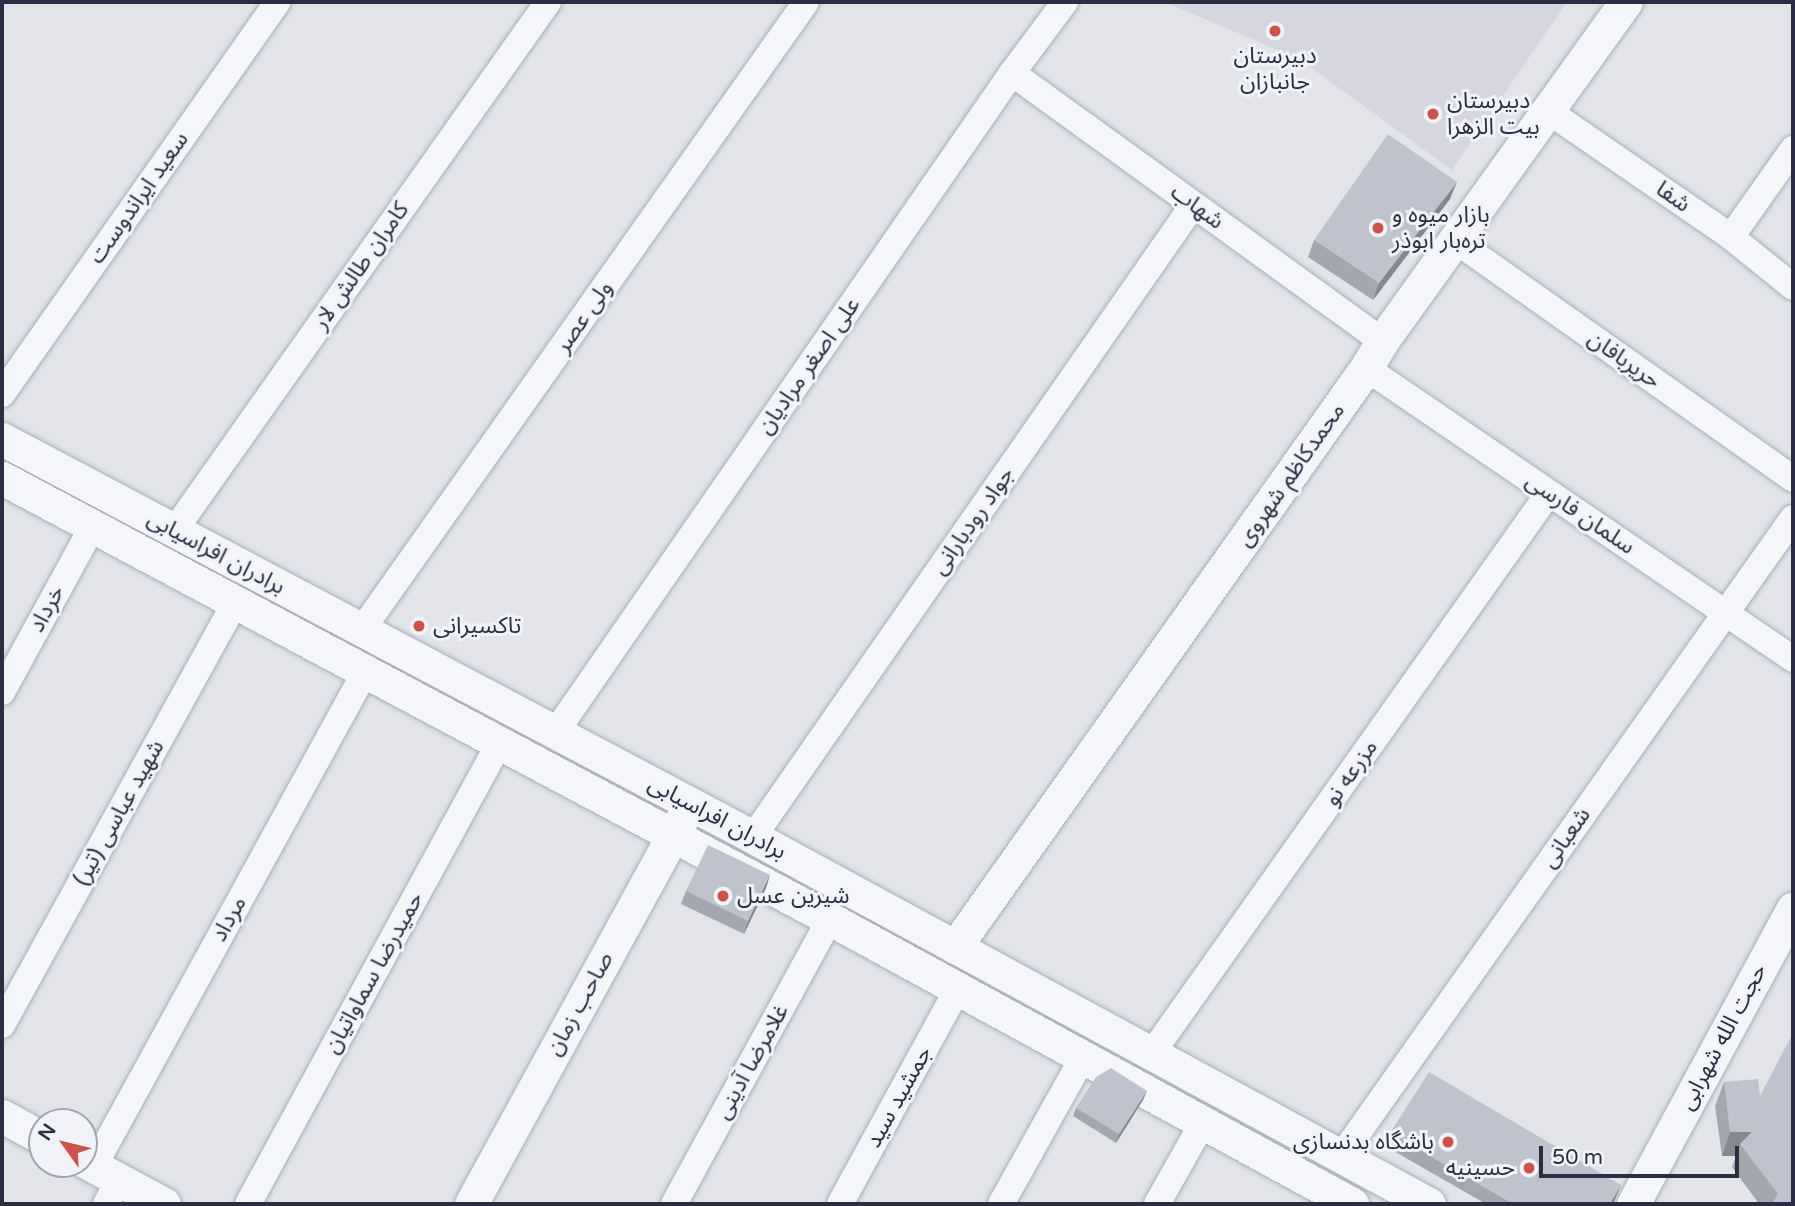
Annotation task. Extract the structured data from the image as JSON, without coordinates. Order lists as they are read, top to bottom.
{
  "streets": {
    "street": [
      "شفا",
      "سعید ایراندوست",
      "شهاب",
      "کامران طالش لار",
      "ولی عصر",
      "حریربافان",
      "علی اصغر مرادیان",
      "محمدکاظم شهروی",
      "سلمان فارسی",
      "جواد رودبارانی",
      "برادران افراسیابی",
      "خرداد",
      "مزرعه نو",
      "شهید عباسی (تیر)",
      "شعبانی",
      "مرداد",
      "حمیدرضا سماواتیان",
      "صاحب زمان",
      "حجت الله شهرابی",
      "غلامرضا آدینی",
      "جمشید سید"
    ]
  },
  "crossings": [
    ["شفا", "محمدکاظم شهروی"],
    ["شهاب", "علی اصغر مرادیان"],
    ["شهاب", "محمدکاظم شهروی"],
    ["شهاب", "سلمان فارسی"],
    ["شهاب", "جواد رودبارانی"],
    ["کامران طالش لار", "برادران افراسیابی"],
    ["ولی عصر", "برادران افراسیابی"],
    ["حریربافان", "محمدکاظم شهروی"],
    ["علی اصغر مرادیان", "برادران افراسیابی"],
    ["محمدکاظم شهروی", "سلمان فارسی"],
    ["محمدکاظم شهروی", "برادران افراسیابی"],
    ["سلمان فارسی", "مزرعه نو"],
    ["سلمان فارسی", "شعبانی"],
    ["جواد رودبارانی", "برادران افراسیابی"],
    ["برادران افراسیابی", "خرداد"],
    ["برادران افراسیابی", "مزرعه نو"],
    ["برادران افراسیابی", "شهید عباسی (تیر)"],
    ["برادران افراسیابی", "شعبانی"],
    ["برادران افراسیابی", "مرداد"],
    ["برادران افراسیابی", "حمیدرضا سماواتیان"],
    ["برادران افراسیابی", "صاحب زمان"],
    ["برادران افراسیابی", "غلامرضا آدینی"],
    ["برادران افراسیابی", "جمشید سید"]
  ],
  "places": [
    "دبیرستان جانبازان",
    "دبیرستان بیت الزهرا",
    "بازار میوه و تره‌بار ابوذر",
    "تاکسیرانی",
    "شیرین عسل",
    "باشگاه بدنسازی",
    "حسینیه"
  ],
  "scale_bar": "50 m",
  "north": "top left"
}
